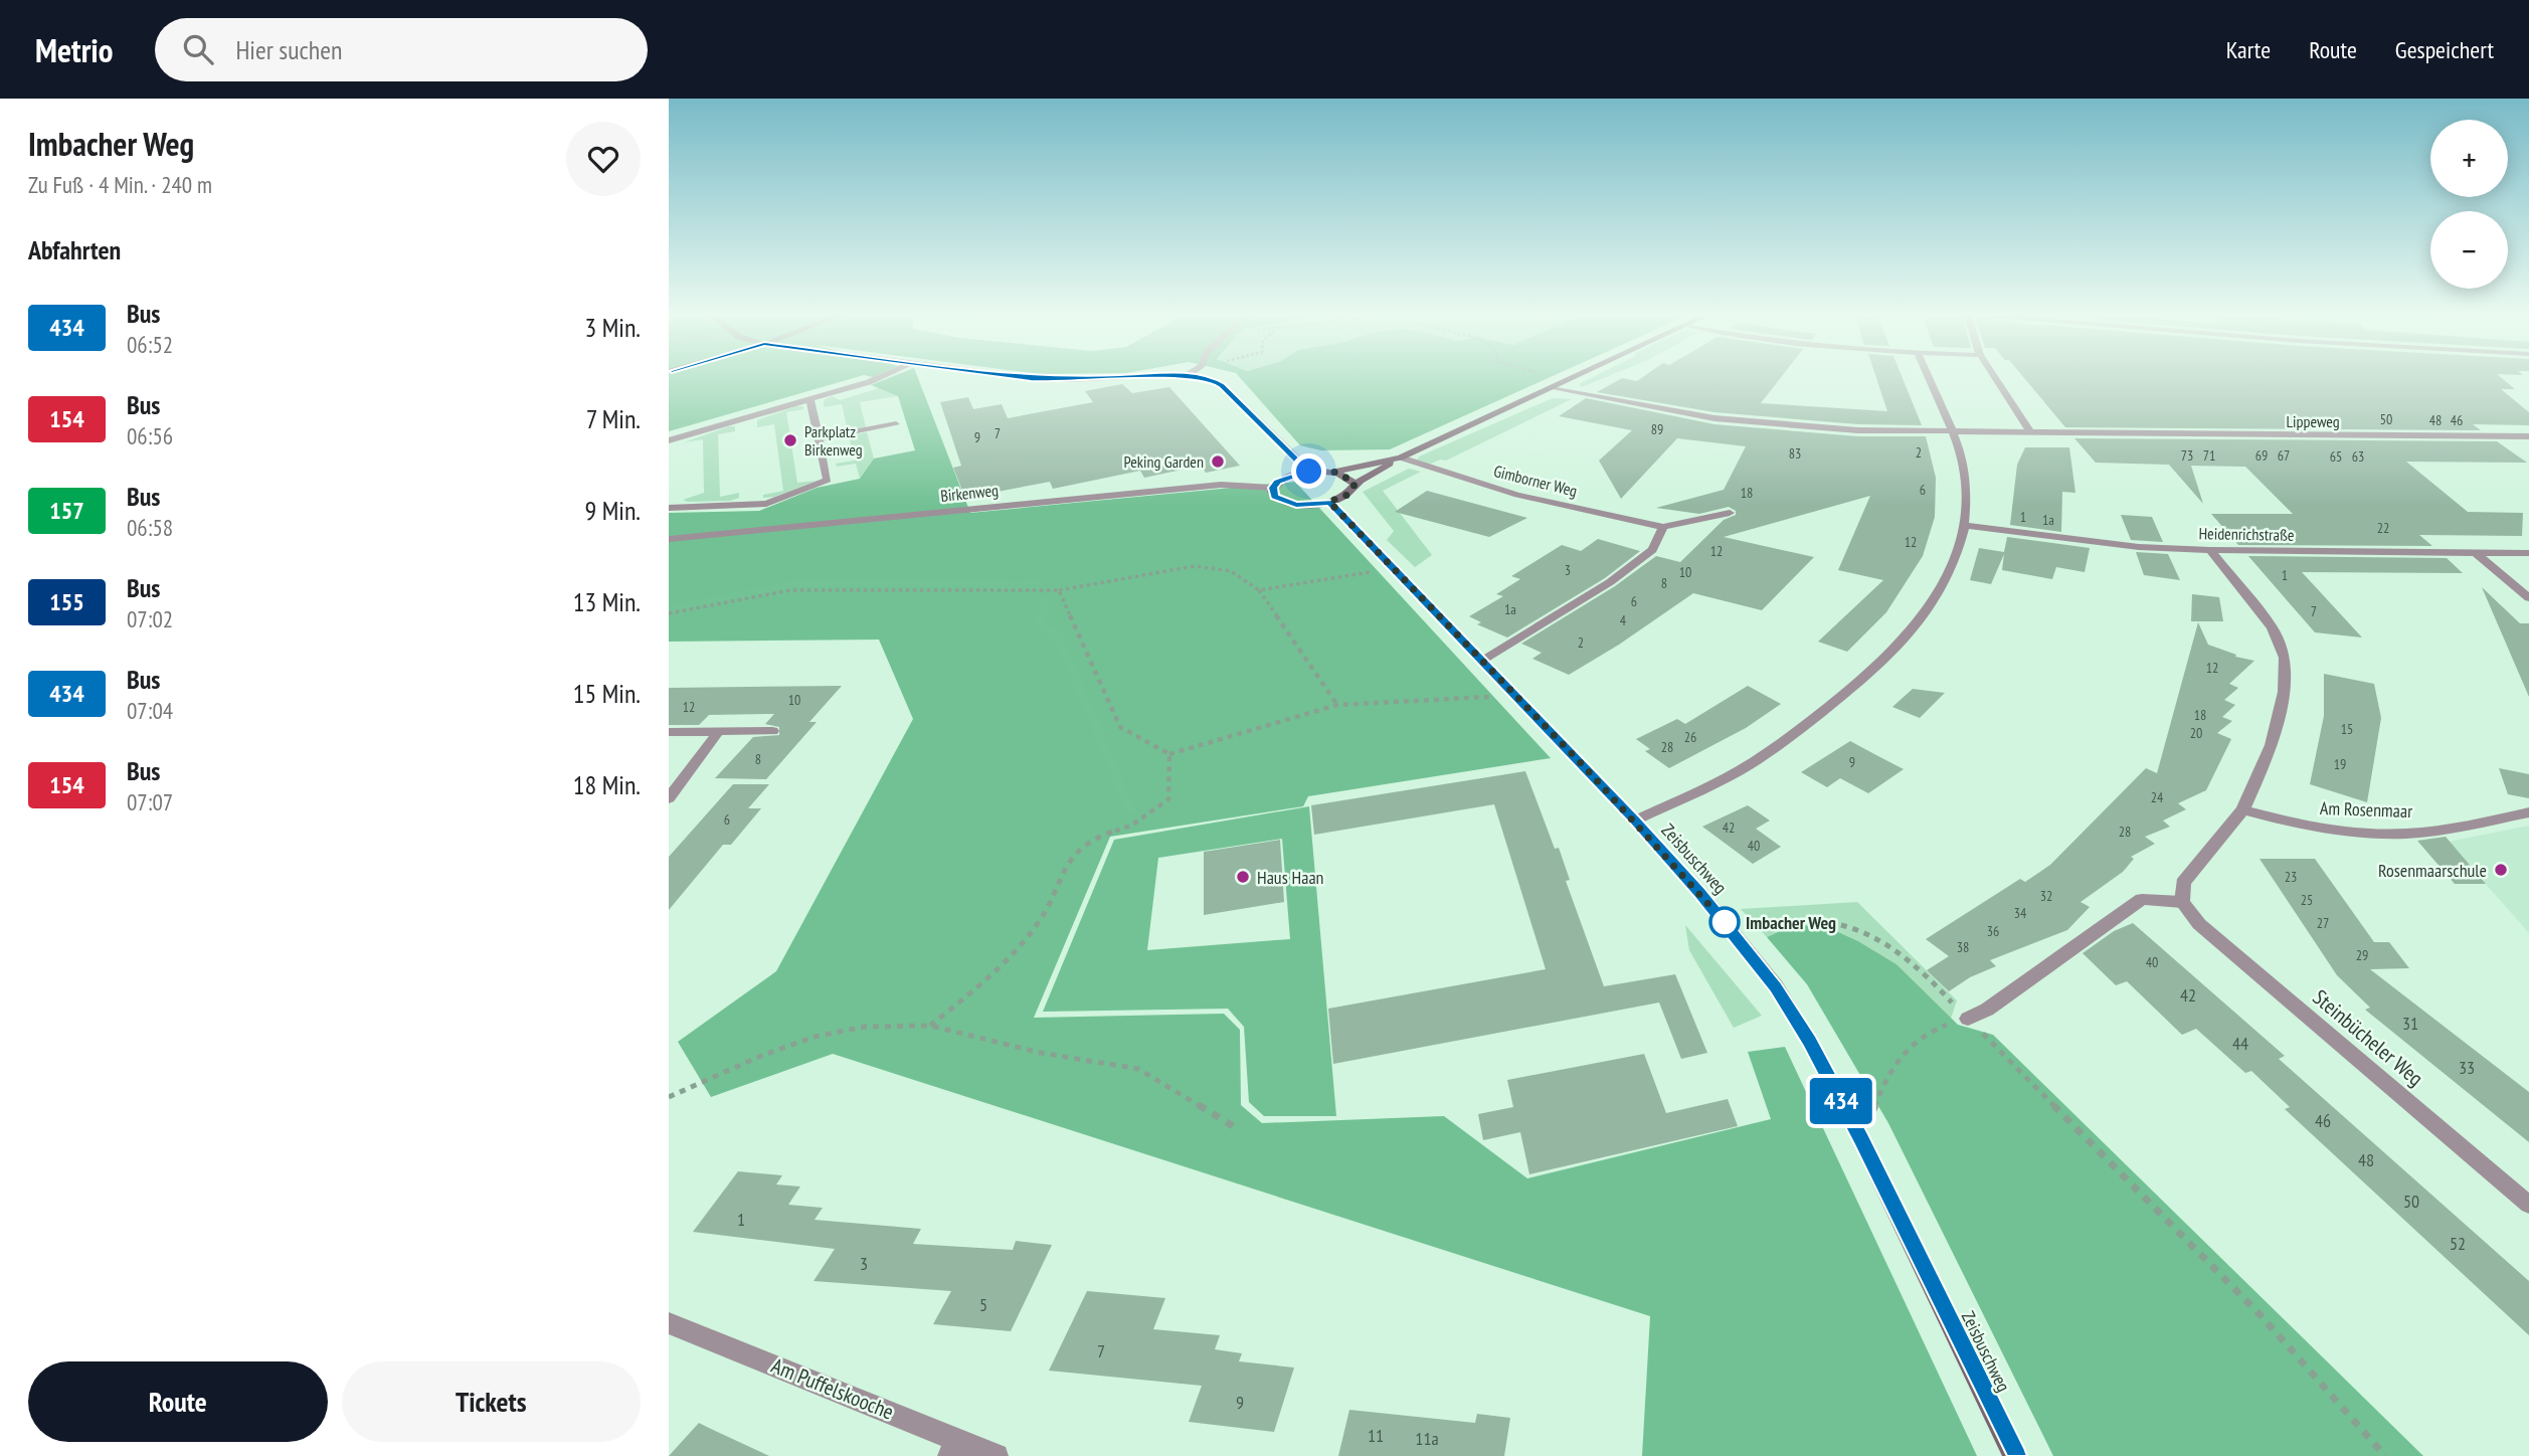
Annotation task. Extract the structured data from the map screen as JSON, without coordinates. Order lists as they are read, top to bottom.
{
  "streets": {
    "street": [
      "Lippeweg",
      "Gimborner Weg",
      "Birkenweg",
      "Heidenrichstraße",
      "Am Rosenmaar",
      "Zeisbuschweg",
      "Steinbücheler Weg",
      "Am Puffelskooche"
    ]
  },
  "places": [
    "Parkplatz Birkenweg",
    "Peking Garden",
    "Rosenmaarschule",
    "Haus Haan",
    "Imbacher Weg"
  ],
  "lines": ["bus line 434"],
  "house_numbers": [
    "50",
    "48",
    "46",
    "89",
    "7",
    "9",
    "2",
    "83",
    "73",
    "71",
    "69",
    "67",
    "65",
    "63",
    "6",
    "18",
    "1",
    "1a",
    "22",
    "12",
    "12",
    "3",
    "10",
    "1",
    "8",
    "6",
    "1a",
    "7",
    "4",
    "2",
    "12",
    "10",
    "12",
    "18",
    "15",
    "20",
    "26",
    "28",
    "8",
    "9",
    "19",
    "24",
    "6",
    "42",
    "28",
    "40",
    "23",
    "32",
    "25",
    "34",
    "27",
    "36",
    "38",
    "29",
    "40",
    "42",
    "31",
    "44",
    "33",
    "46",
    "48",
    "50",
    "1",
    "52",
    "3",
    "5",
    "7",
    "9",
    "11",
    "11a"
  ],
  "page": {
    "header": "Metrio",
    "search": "Hier suchen",
    "nav": ["Karte", "Route", "Gespeichert"],
    "heading": [
      ["Imbacher Weg", "Zu Fuß · 4 Min. · 240 m"],
      "Abfahrten"
    ],
    "on_map": "434",
    "map_buttons": ["+", "−"],
    "list": [
      {
        "mark": "434",
        "name": "Bus",
        "note": "06:52",
        "value": "3 Min."
      },
      {
        "mark": "154",
        "name": "Bus",
        "note": "06:56",
        "value": "7 Min."
      },
      {
        "mark": "157",
        "name": "Bus",
        "note": "06:58",
        "value": "9 Min."
      },
      {
        "mark": "155",
        "name": "Bus",
        "note": "07:02",
        "value": "13 Min."
      },
      {
        "mark": "434",
        "name": "Bus",
        "note": "07:04",
        "value": "15 Min."
      },
      {
        "mark": "154",
        "name": "Bus",
        "note": "07:07",
        "value": "18 Min."
      }
    ],
    "buttons": ["Route", "Tickets"]
  }
}
